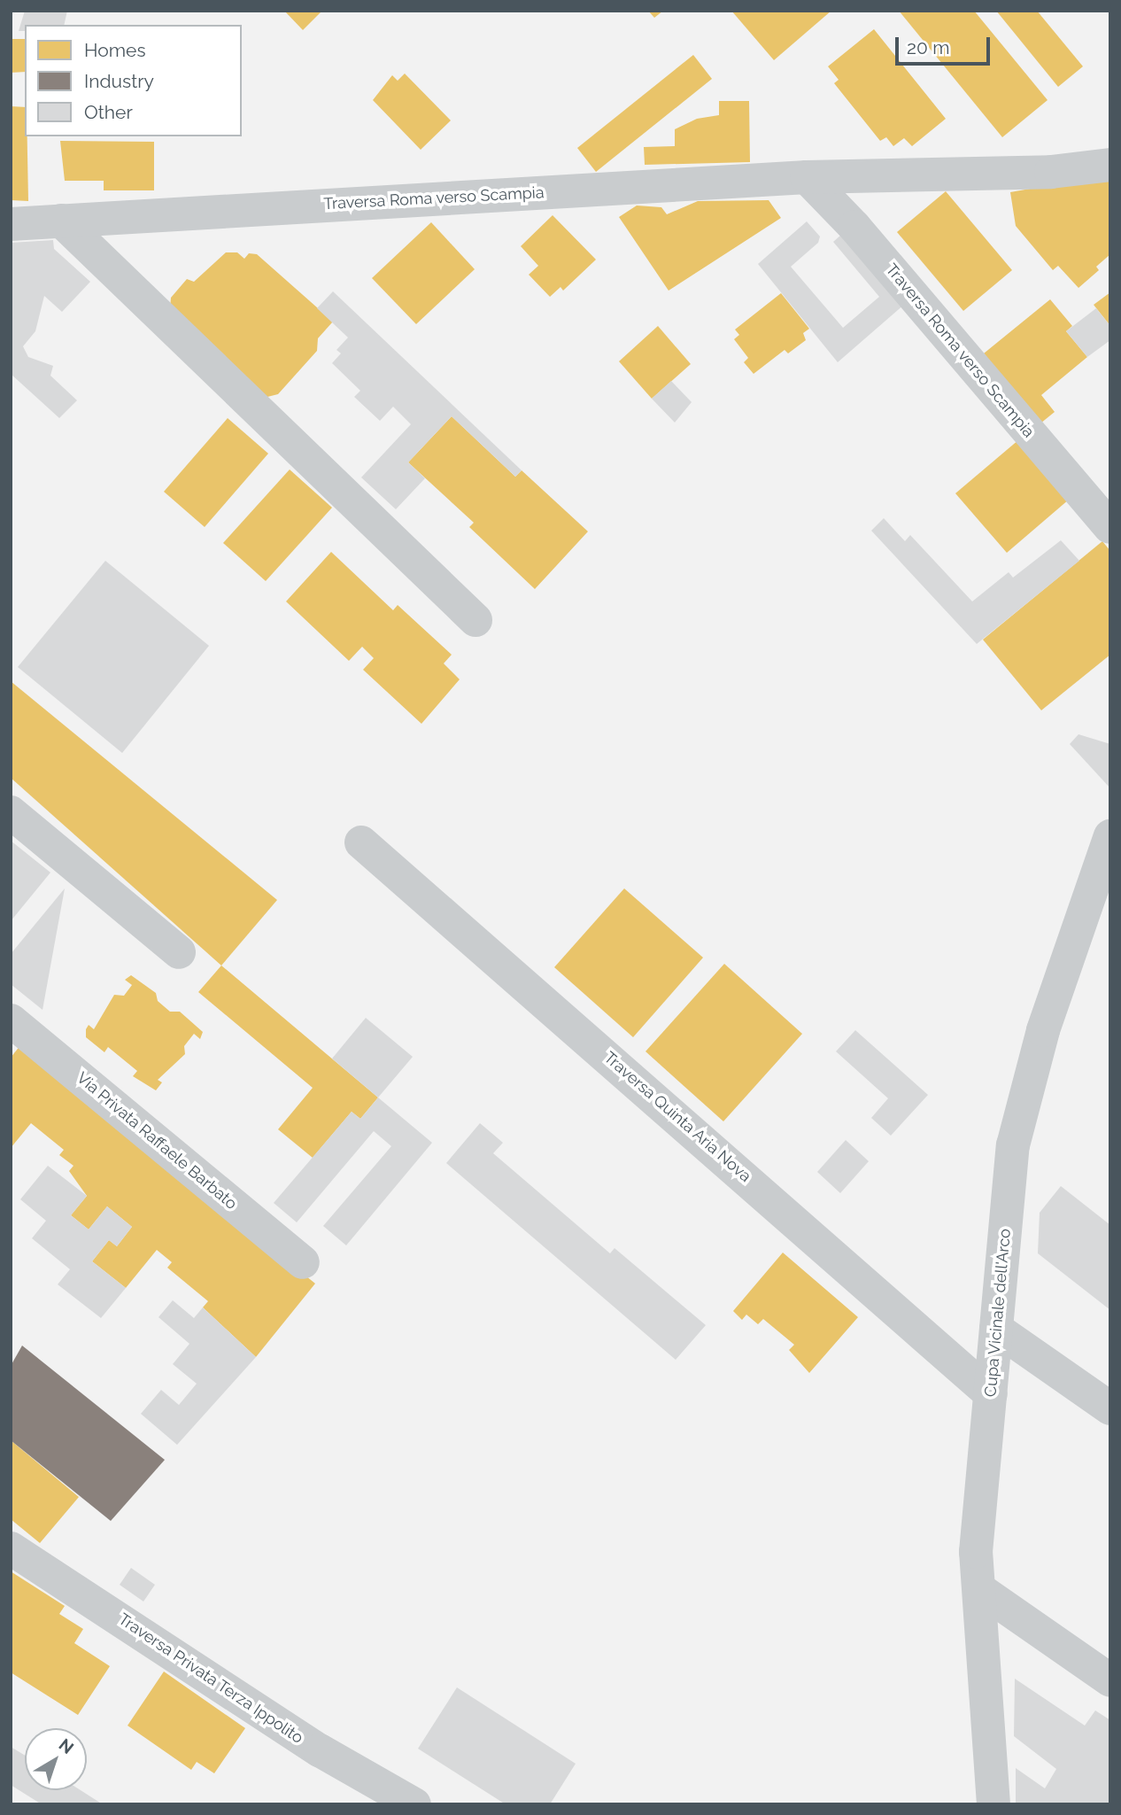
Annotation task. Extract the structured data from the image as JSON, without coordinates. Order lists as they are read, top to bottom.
{
  "streets": {
    "street": [
      "Traversa Roma verso Scampia",
      "Traversa Quinta Aria Nova",
      "Via Privata Raffaele Barbato",
      "Cupa Vicinale dell'Arco",
      "Traversa Privata Terza Ippolito"
    ]
  },
  "crossings": [
    ["Traversa Quinta Aria Nova", "Cupa Vicinale dell'Arco"]
  ],
  "legend": ["Homes", "Industry", "Other"],
  "scale_bar": "20 m",
  "north": "top right"
}
